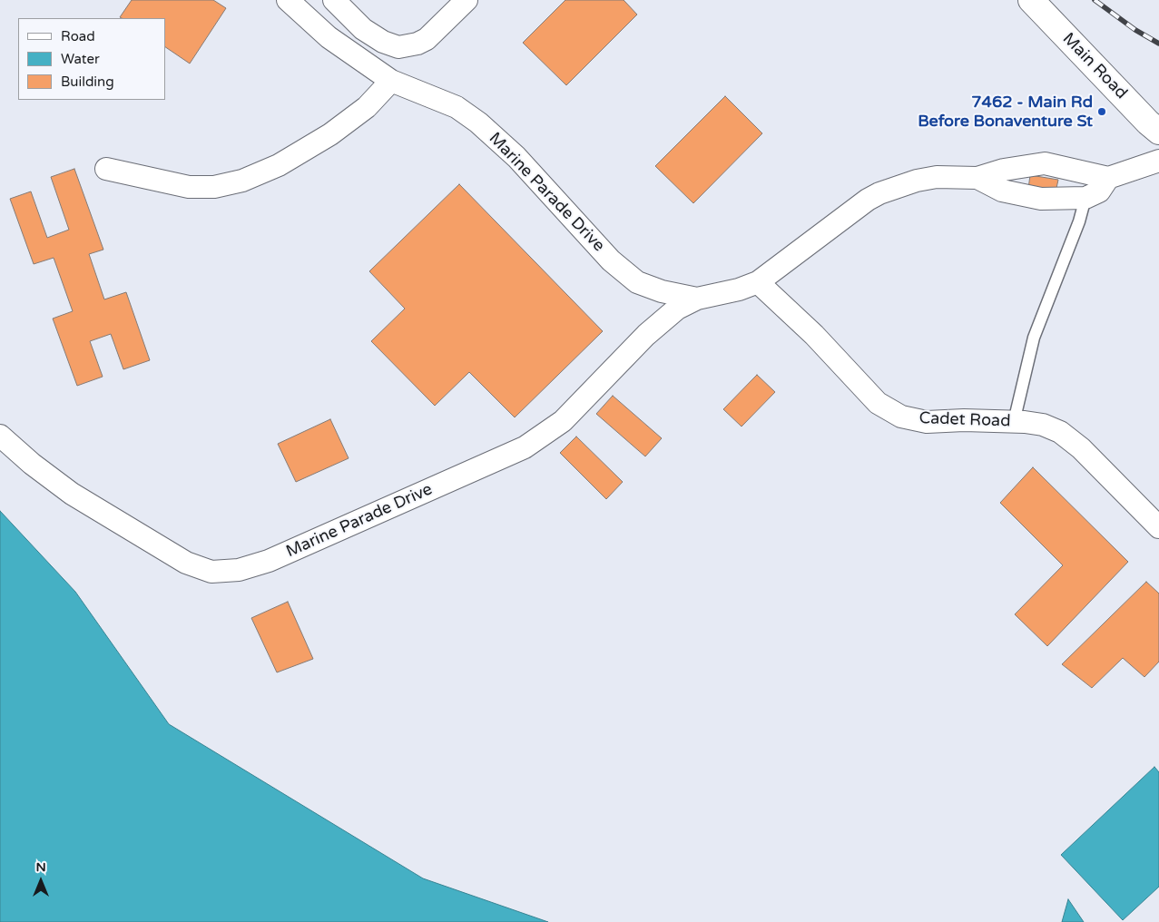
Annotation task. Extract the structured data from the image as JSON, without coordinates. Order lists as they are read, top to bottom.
{
  "streets": {
    "main road": ["Main Road"],
    "street": ["Marine Parade Drive", "Cadet Road"]
  },
  "crossings": [
    ["Marine Parade Drive", "Cadet Road"]
  ],
  "places": ["7462 - Main Rd Before Bonaventure St"],
  "legend": ["Road", "Water", "Building"],
  "north": "top"
}
